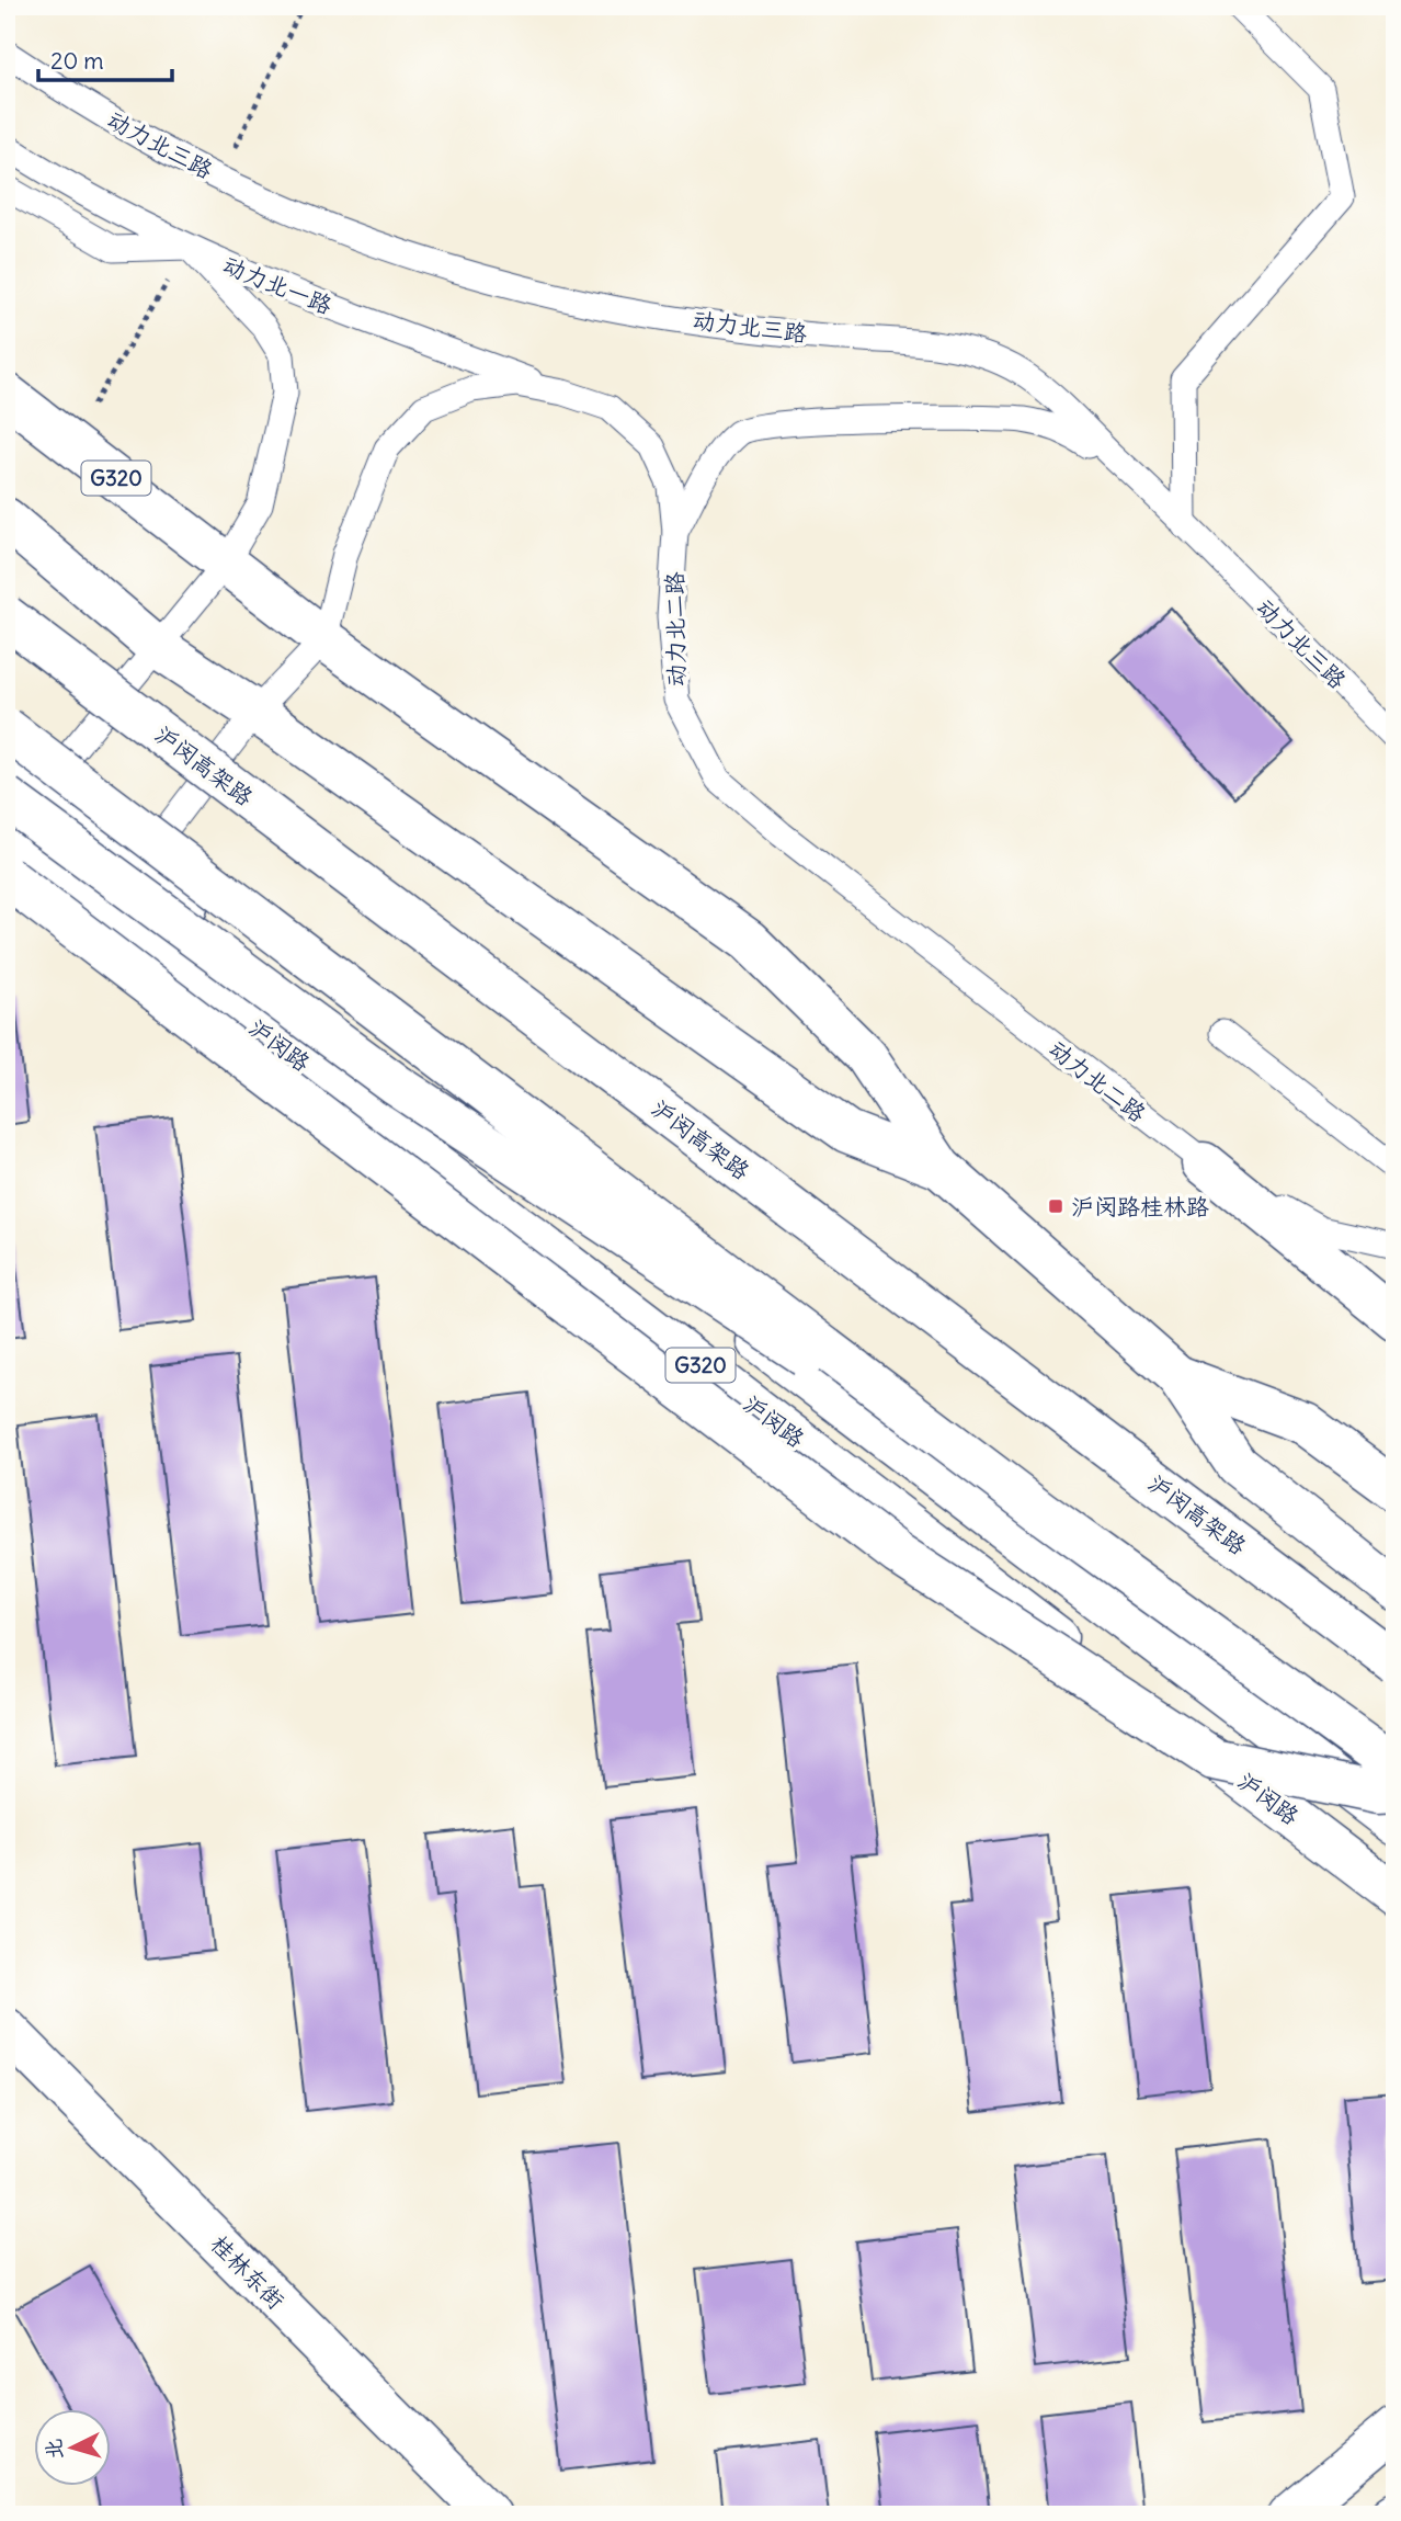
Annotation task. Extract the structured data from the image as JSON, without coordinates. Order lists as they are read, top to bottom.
{
  "streets": {
    "main road": [
      "G320",
      "沪闵高架路",
      "沪闵路",
      "桂林东街"
    ],
    "lane": ["动力北三路", "动力北一路", "动力北二路"]
  },
  "crossings": [
    ["动力北一路", "动力北二路"],
    ["G320", "动力北二路"]
  ],
  "places": {
    "transit": ["沪闵路桂林路"]
  },
  "scale_bar": "20 m",
  "north": "left"
}
